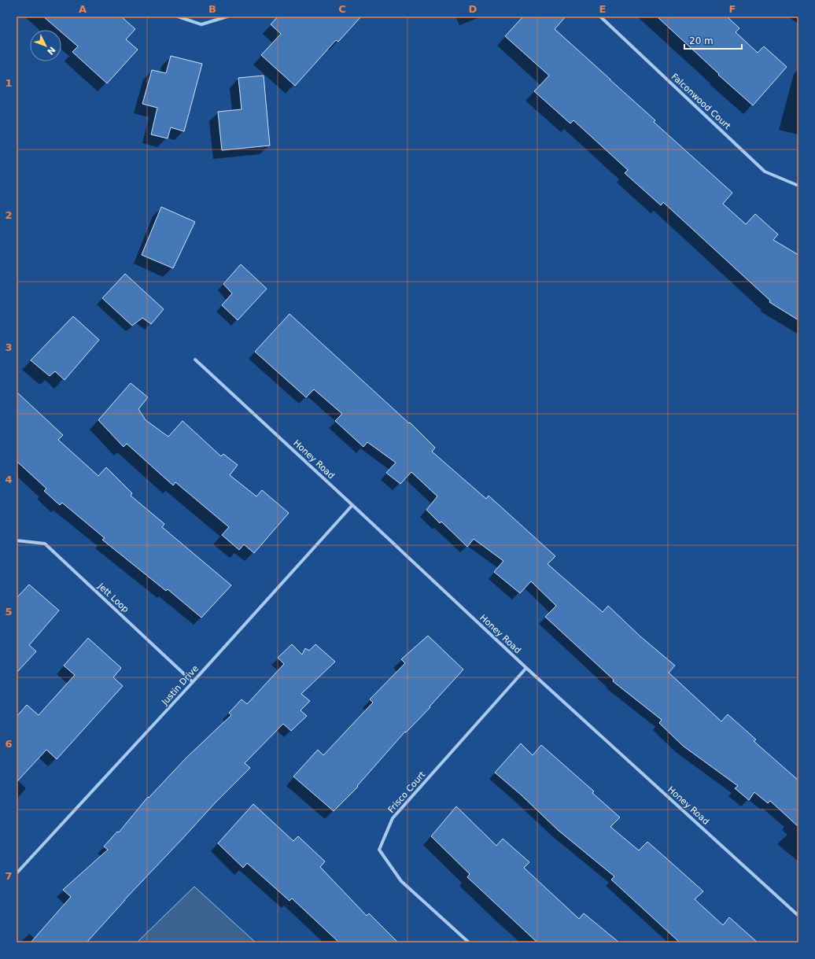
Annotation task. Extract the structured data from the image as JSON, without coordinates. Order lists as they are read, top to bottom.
{
  "streets": {
    "street": [
      "Falconwood Court",
      "Honey Road",
      "Jett Loop",
      "Justin Drive",
      "Frisco Court"
    ]
  },
  "crossings": [
    ["Honey Road", "Justin Drive"],
    ["Honey Road", "Frisco Court"],
    ["Jett Loop", "Justin Drive"]
  ],
  "scale_bar": "20 m",
  "north": "bottom right",
  "grid": {
    "columns": [
      "A",
      "B",
      "C",
      "D",
      "E",
      "F"
    ],
    "rows": [
      "1",
      "2",
      "3",
      "4",
      "5",
      "6",
      "7"
    ]
  }
}
